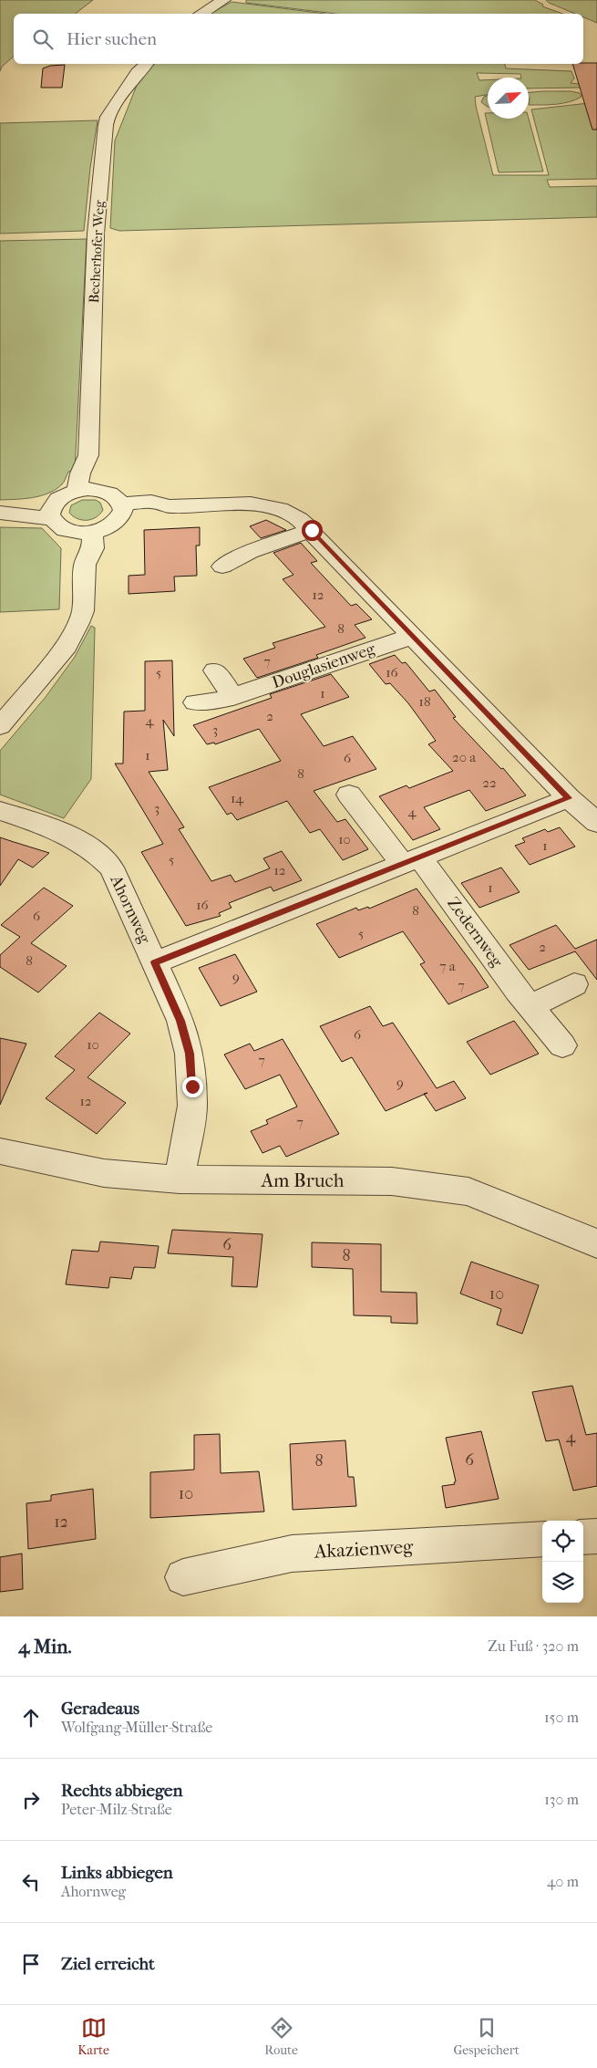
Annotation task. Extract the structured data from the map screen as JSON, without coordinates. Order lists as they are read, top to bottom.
{
  "streets": {
    "street": [
      "Becherhofer Weg",
      "Douglasienweg",
      "Ahornweg",
      "Zedernweg",
      "Am Bruch",
      "Akazienweg"
    ]
  },
  "crossings": [
    ["Ahornweg", "Am Bruch"]
  ],
  "house_numbers": [
    "12",
    "8",
    "7",
    "5",
    "16",
    "1",
    "18",
    "2",
    "4",
    "3",
    "1",
    "20 a",
    "6",
    "8",
    "22",
    "14",
    "3",
    "4",
    "10",
    "1",
    "5",
    "12",
    "1",
    "16",
    "8",
    "6",
    "5",
    "2",
    "8",
    "7 a",
    "9",
    "7",
    "6",
    "10",
    "7",
    "9",
    "12",
    "7",
    "6",
    "8",
    "10",
    "4",
    "6",
    "8",
    "10",
    "12"
  ],
  "north": "top right",
  "page": {
    "search": "Hier suchen",
    "heading": ["4 Min.", "Zu Fuß · 320 m"],
    "list": [
      ["Geradeaus", "Wolfgang-Müller-Straße", "150 m"],
      ["Rechts abbiegen", "Peter-Milz-Straße", "130 m"],
      ["Links abbiegen", "Ahornweg", "40 m"],
      "Ziel erreicht"
    ],
    "nav": ["Karte", "Route", "Gespeichert"]
  }
}
